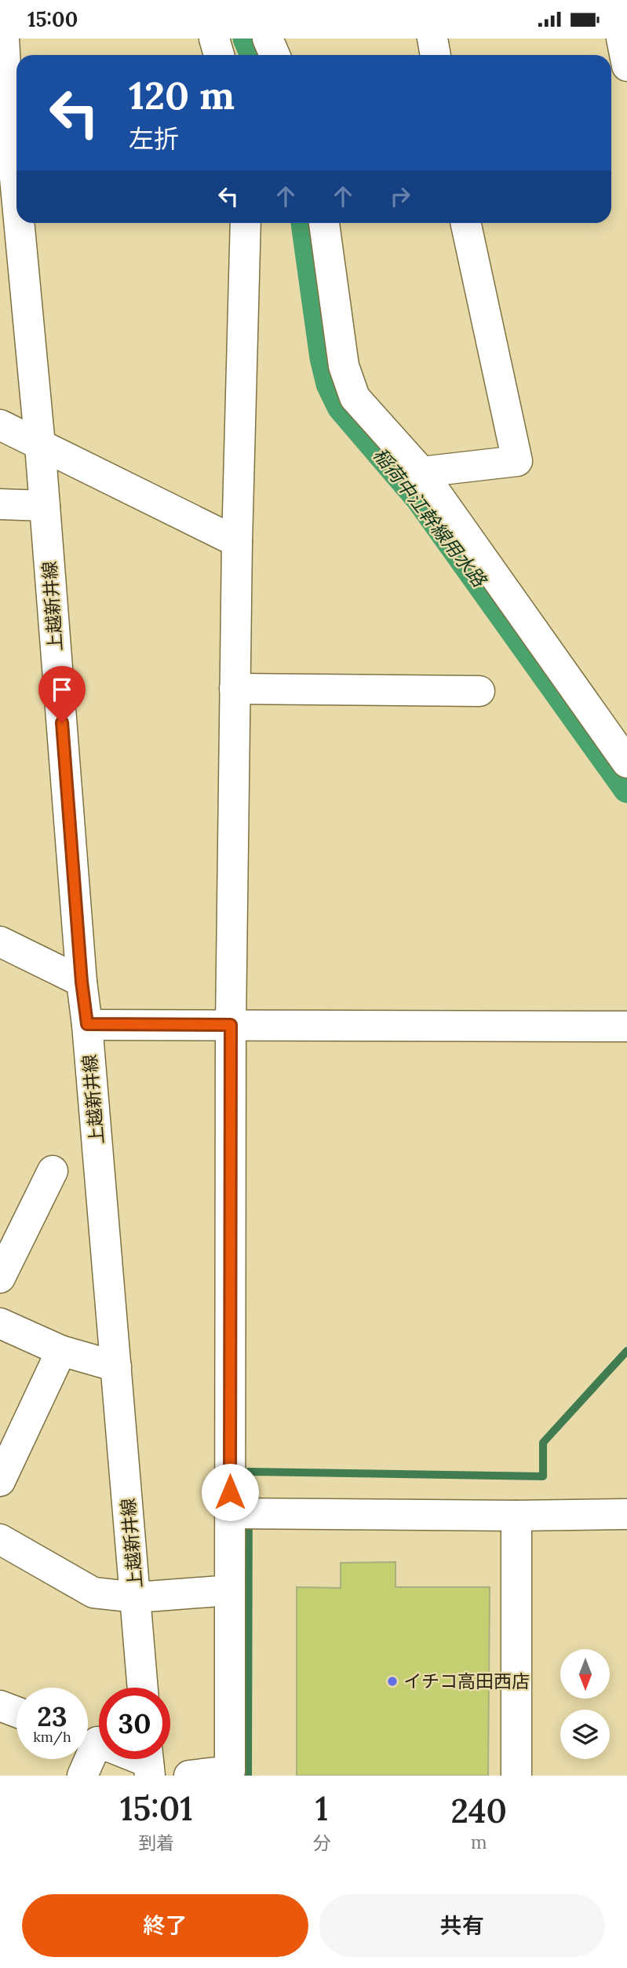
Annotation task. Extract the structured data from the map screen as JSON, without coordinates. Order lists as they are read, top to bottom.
{
  "streets": {
    "street": ["上越新井線"]
  },
  "water": ["稲荷中江幹線用水路"],
  "places": ["イチコ高田西店"],
  "north": "bottom",
  "page": {
    "status": "15:00",
    "turn": ["120 m", "左折"],
    "speed": "23 km/h",
    "limit": "30",
    "eta": [
      "15:01",
      "到着",
      "1",
      "分",
      "240",
      "m"
    ],
    "buttons": ["終了", "共有"]
  }
}
